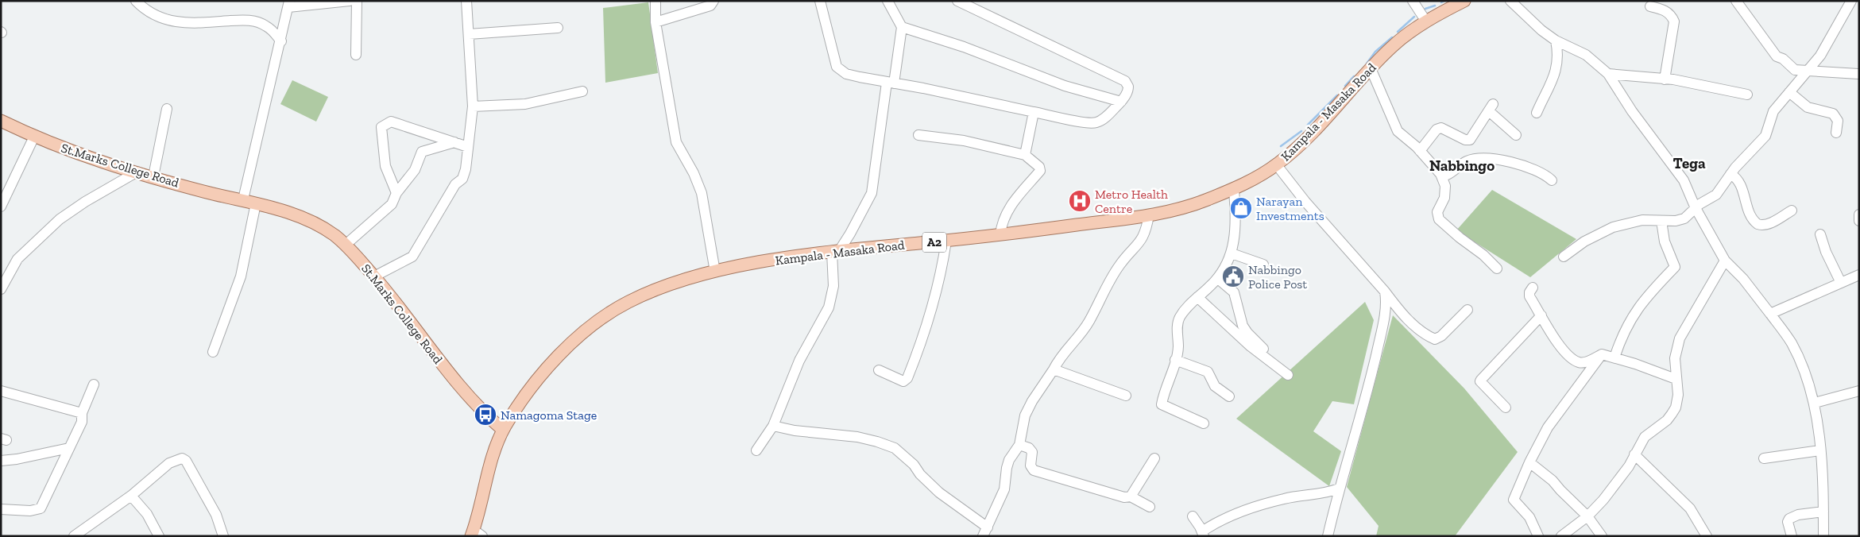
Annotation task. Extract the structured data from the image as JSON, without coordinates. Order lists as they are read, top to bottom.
{
  "streets": {
    "main road": ["Kampala - Masaka Road", "St.Marks College Road", "A2"]
  },
  "crossings": [
    ["Kampala - Masaka Road", "St.Marks College Road"]
  ],
  "districts": ["Tega", "Nabbingo"],
  "places": {
    "hospital": ["Metro Health Centre"],
    "shop": ["Narayan Investments"],
    "public building": ["Nabbingo Police Post"],
    "bus stop": ["Namagoma Stage"]
  }
}
